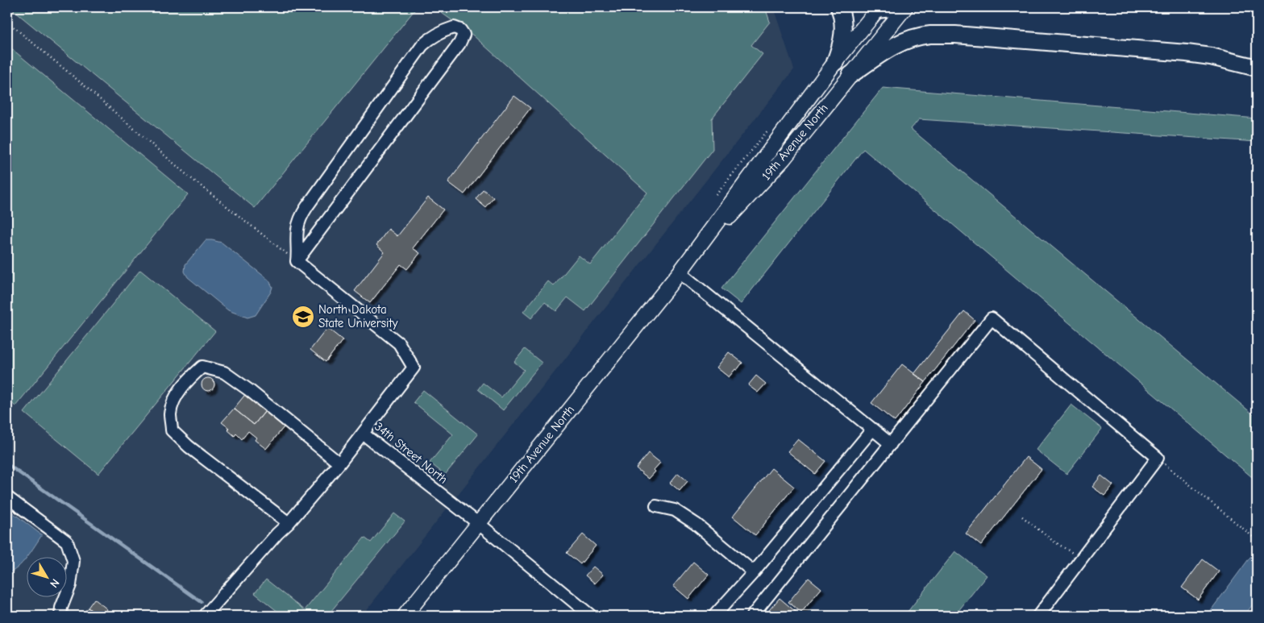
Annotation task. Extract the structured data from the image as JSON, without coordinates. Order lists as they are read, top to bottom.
{
  "streets": {
    "main road": ["19th Avenue North"],
    "street": ["34th Street North"]
  },
  "crossings": [
    ["19th Avenue North", "34th Street North"]
  ],
  "places": {
    "school or university": ["North Dakota State University"]
  },
  "north": "bottom right"
}
